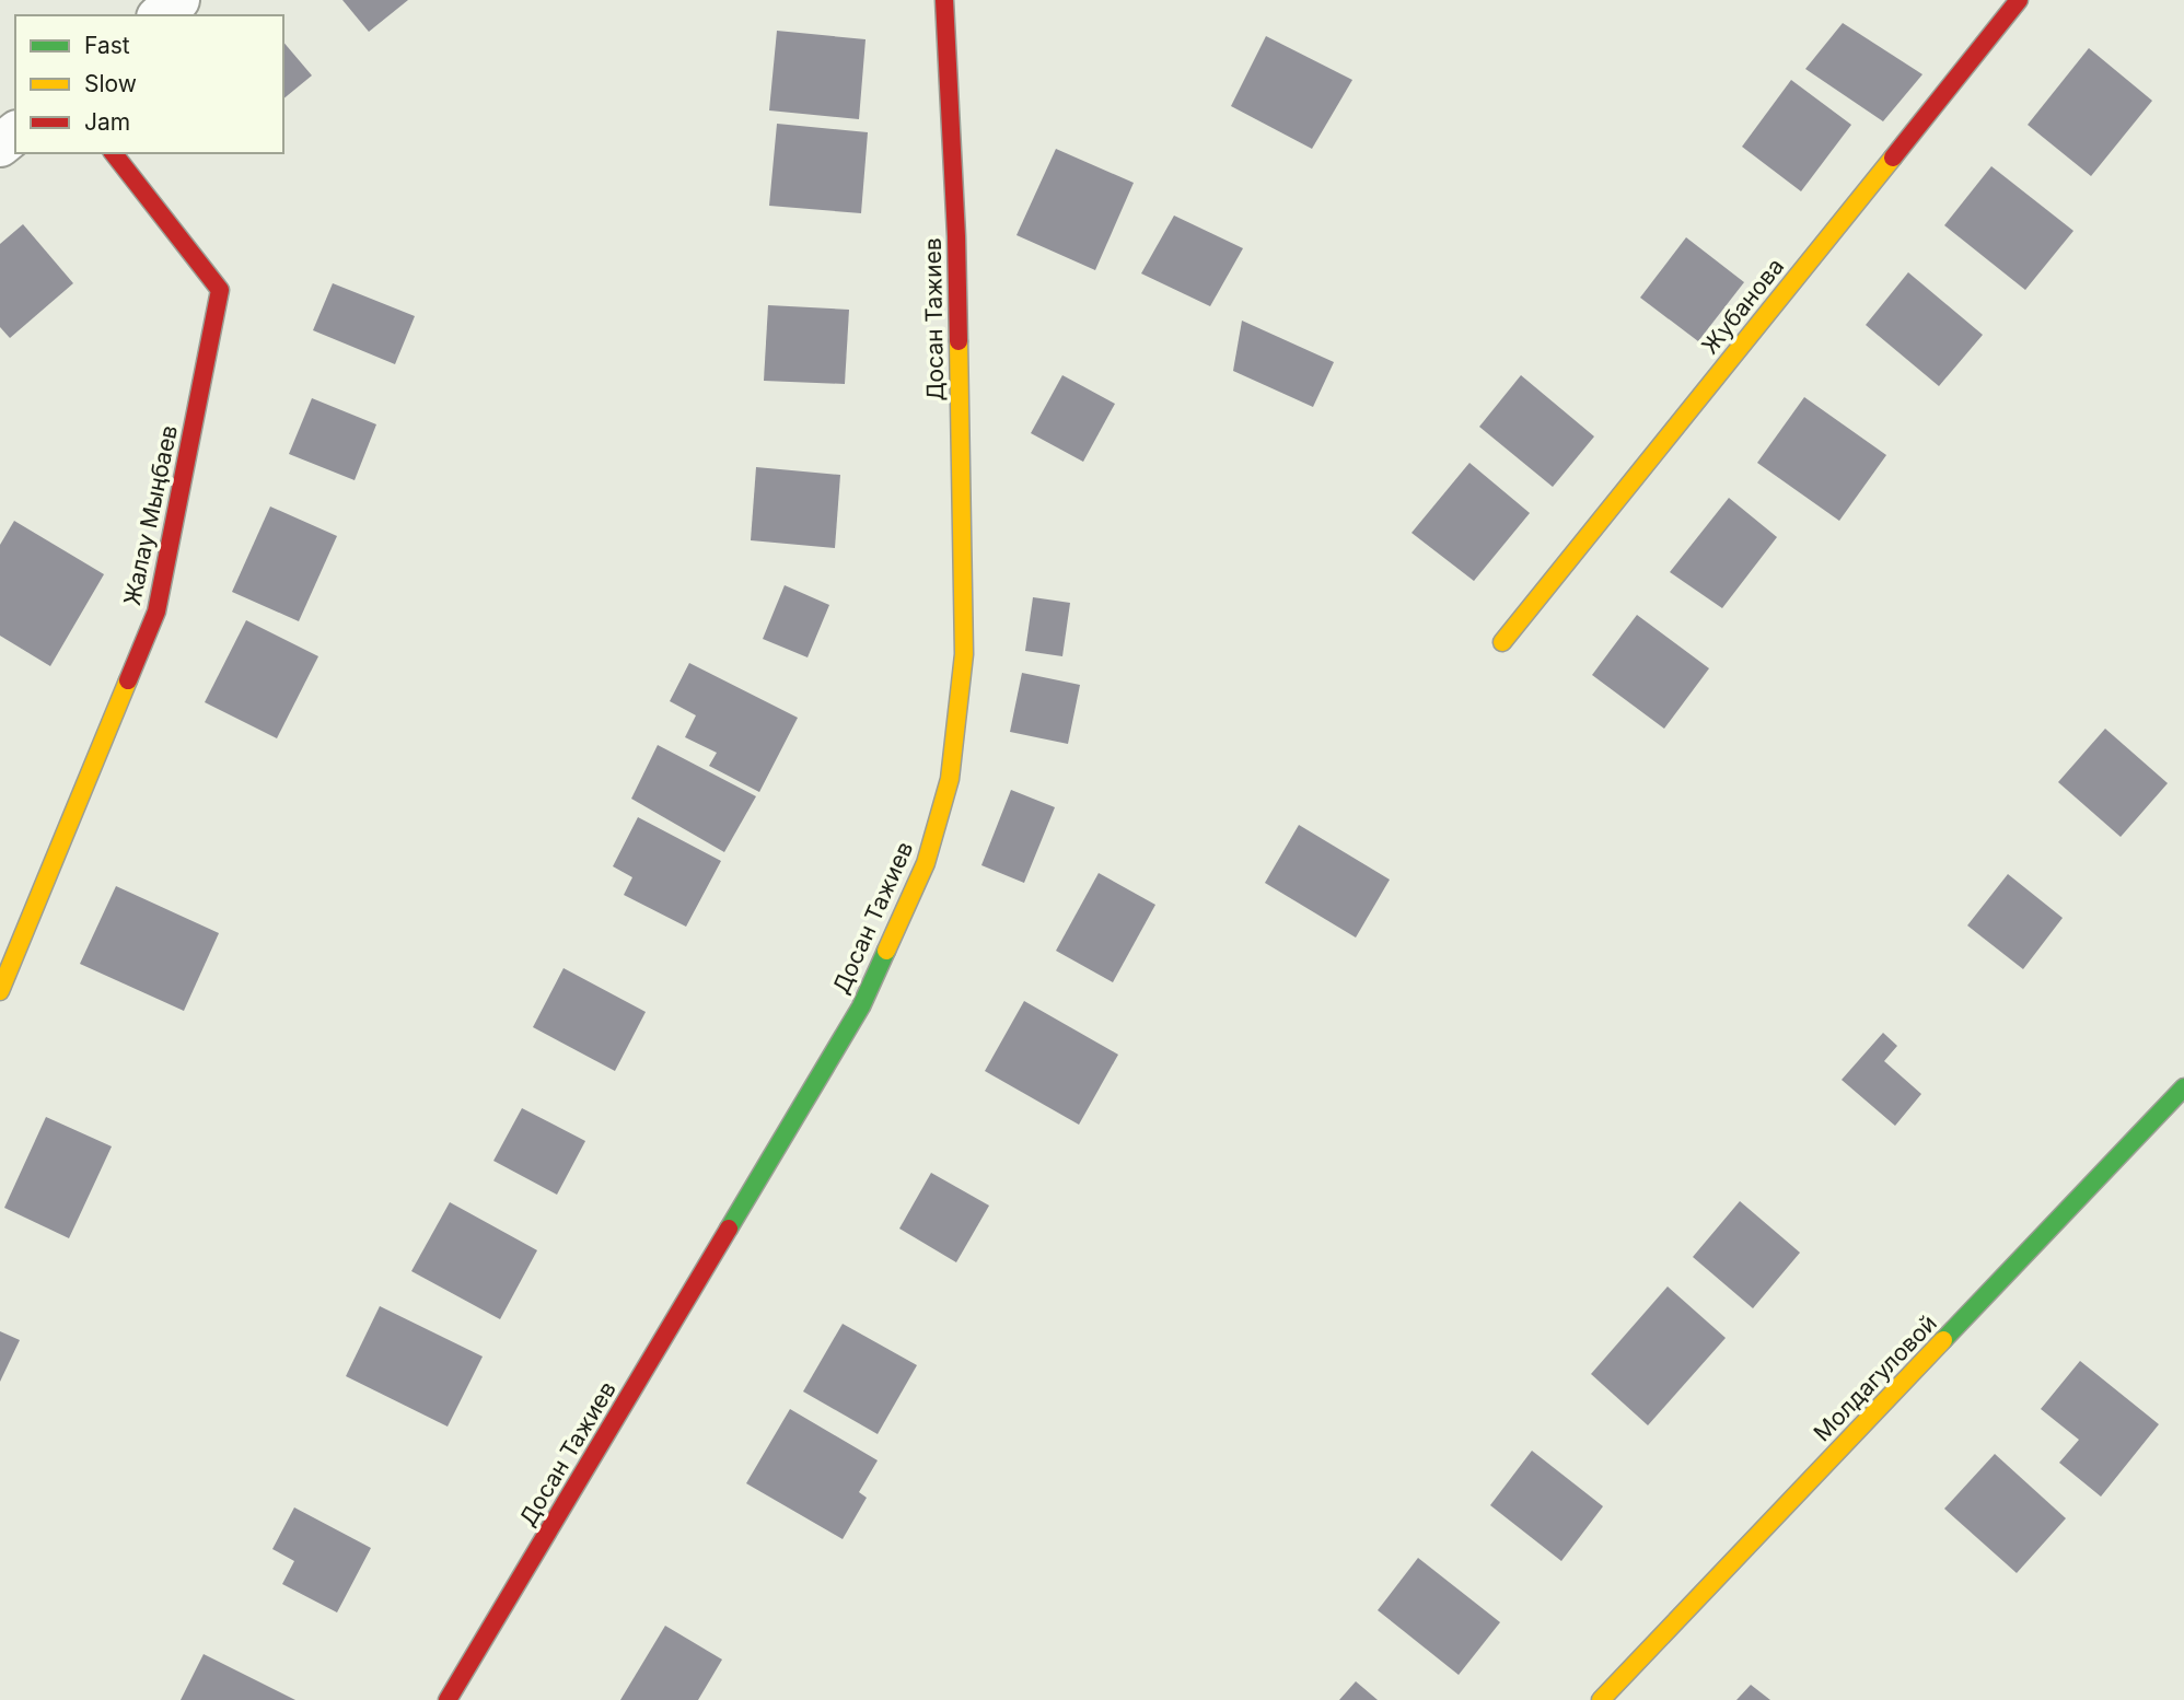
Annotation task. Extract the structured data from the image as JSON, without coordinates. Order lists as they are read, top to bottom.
{
  "streets": {
    "street": [
      "Жубанова",
      "Досан Тажиев",
      "Жалау Мыңбаев",
      "Молдагуловой"
    ]
  },
  "legend": ["Fast", "Slow", "Jam"]
}
